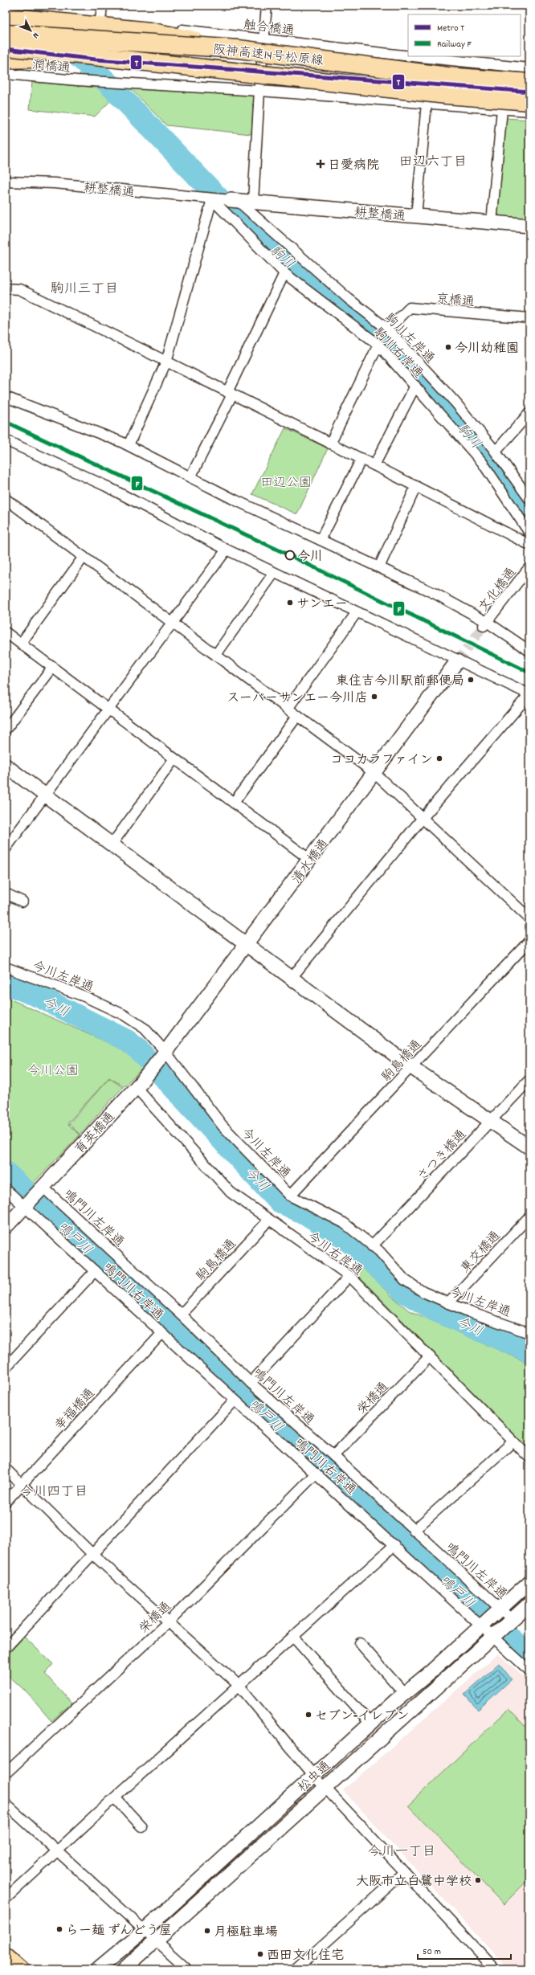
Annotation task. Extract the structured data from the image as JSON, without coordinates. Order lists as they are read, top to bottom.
{
  "streets": {
    "highway": ["阪神高速14号松原線"],
    "street": [
      "触合橋通",
      "潤橋通",
      "耕整橋通",
      "京橋通",
      "駒川左岸通",
      "駒川右岸通",
      "文化橋通",
      "清水橋通",
      "今川左岸通",
      "駒鳥橋通",
      "育英橋通",
      "さつき橋通",
      "鳴門川左岸通",
      "東交橋通",
      "今川右岸通",
      "鳴門川右岸通",
      "栄橋通",
      "幸福橋通",
      "松虫通"
    ]
  },
  "crossings": [
    ["耕整橋通", "駒川左岸通"],
    ["耕整橋通", "駒川右岸通"],
    ["京橋通", "駒川左岸通"],
    ["清水橋通", "今川左岸通"],
    ["清水橋通", "育英橋通"],
    ["今川左岸通", "駒鳥橋通"],
    ["今川左岸通", "さつき橋通"],
    ["今川左岸通", "東交橋通"],
    ["駒鳥橋通", "鳴門川左岸通"],
    ["駒鳥橋通", "今川右岸通"],
    ["育英橋通", "鳴門川左岸通"],
    ["育英橋通", "今川右岸通"],
    ["育英橋通", "鳴門川右岸通"],
    ["鳴門川左岸通", "栄橋通"],
    ["鳴門川左岸通", "松虫通"],
    ["今川右岸通", "栄橋通"],
    ["鳴門川右岸通", "栄橋通"],
    ["鳴門川右岸通", "幸福橋通"],
    ["鳴門川右岸通", "松虫通"]
  ],
  "districts": [
    "田辺六丁目",
    "駒川三丁目",
    "今川四丁目",
    "今川一丁目"
  ],
  "water": ["駒川", "今川", "鳴戸川"],
  "parks": ["田辺公園", "今川公園"],
  "places": {
    "health": ["日愛病院"],
    "other": [
      "今川幼稚園",
      "今川",
      "サンエー",
      "東住吉今川駅前郵便局",
      "スーパーサンエー今川店",
      "ココカラファイン",
      "セブン-イレブン",
      "大阪市立白鷺中学校",
      "らー麺 ずんどう屋",
      "月極駐車場",
      "西田文化住宅"
    ]
  },
  "lines": ["metro line T", "rail line F"],
  "legend": ["Metro T", "Railway F"],
  "scale_bar": "50 m",
  "north": "bottom right"
}
